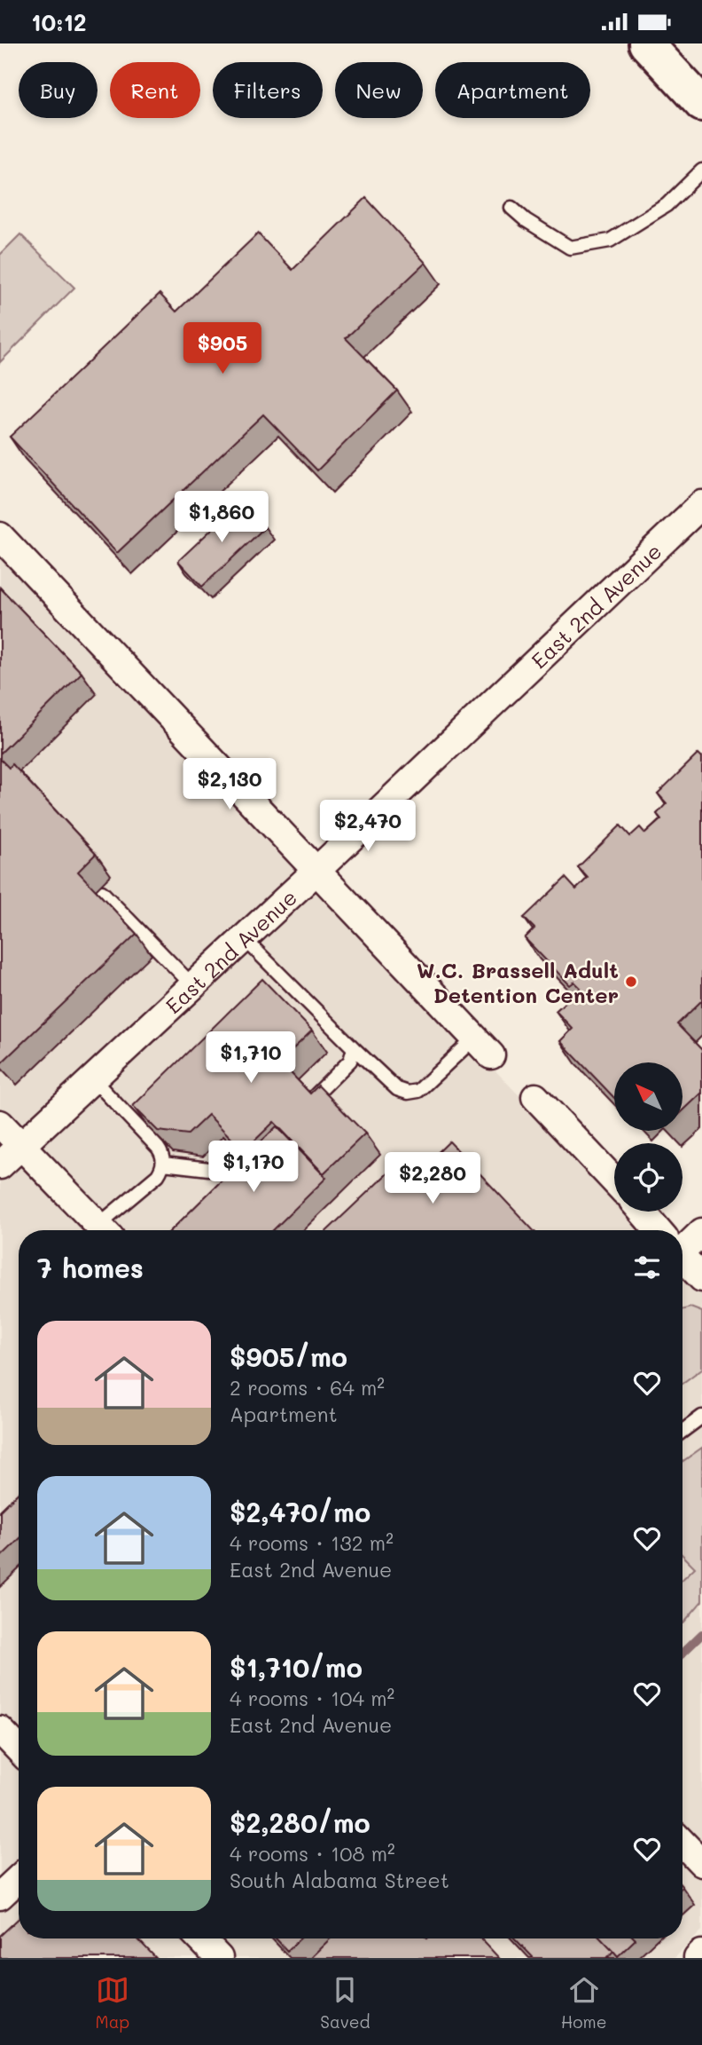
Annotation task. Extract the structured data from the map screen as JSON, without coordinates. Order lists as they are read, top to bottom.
{
  "streets": {
    "street": ["East 2nd Avenue"]
  },
  "places": ["W.C. Brassell Adult Detention Center"],
  "north": "top left",
  "page": {
    "status": "10:12",
    "chip": [
      "Buy",
      "Rent",
      "Filters",
      "New",
      "Apartment"
    ],
    "price": [
      "$905",
      "$1,860",
      "$2,130",
      "$2,470",
      "$1,710",
      "$1,170",
      "$2,280"
    ],
    "heading": "7 homes",
    "list": [
      {
        "name": "$905/mo",
        "note": "2 rooms · 64 m² · Apartment"
      },
      {
        "name": "$2,470/mo",
        "note": "4 rooms · 132 m² · East 2nd Avenue"
      },
      {
        "name": "$1,710/mo",
        "note": "4 rooms · 104 m² · East 2nd Avenue"
      },
      {
        "name": "$2,280/mo",
        "note": "4 rooms · 108 m² · South Alabama Street"
      }
    ],
    "tabs": ["Map", "Saved", "Home"]
  }
}
